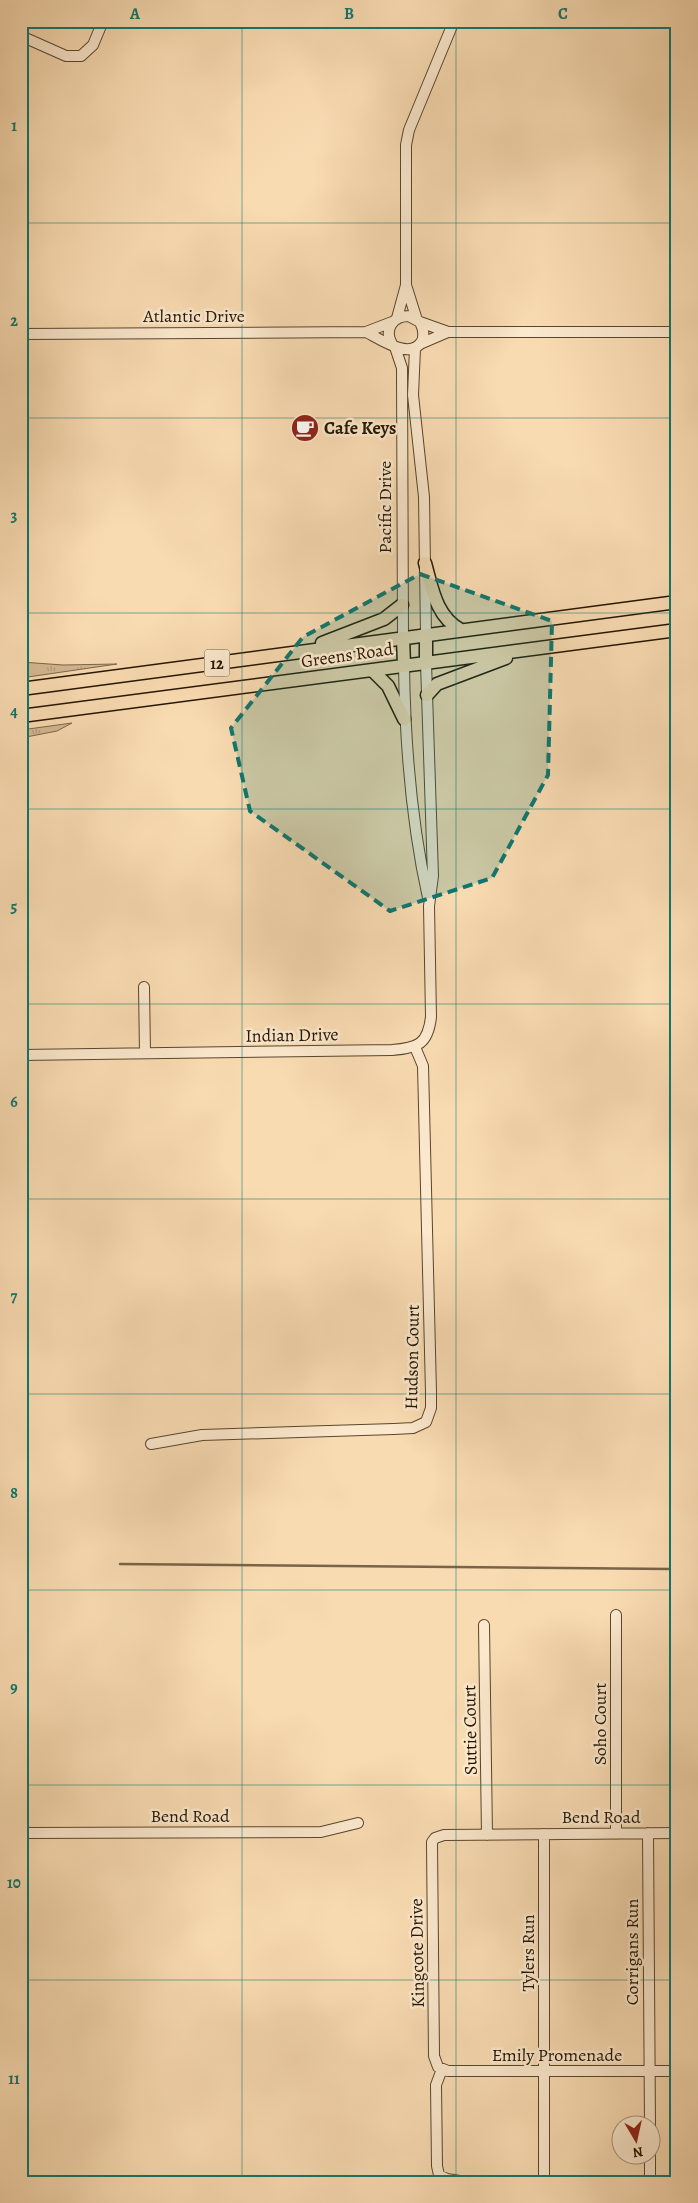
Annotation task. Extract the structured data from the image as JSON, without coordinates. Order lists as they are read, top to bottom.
{
  "streets": {
    "main road": ["Greens Road", "12"],
    "street": [
      "Atlantic Drive",
      "Pacific Drive",
      "Indian Drive",
      "Hudson Court",
      "Soho Court",
      "Suttie Court",
      "Bend Road",
      "Corrigans Run",
      "Kingcote Drive",
      "Tylers Run",
      "Emily Promenade"
    ]
  },
  "crossings": [
    ["Atlantic Drive", "Pacific Drive"],
    ["Pacific Drive", "Greens Road"],
    ["Indian Drive", "Hudson Court"],
    ["Soho Court", "Bend Road"],
    ["Suttie Court", "Bend Road"],
    ["Bend Road", "Corrigans Run"],
    ["Bend Road", "Kingcote Drive"],
    ["Bend Road", "Tylers Run"],
    ["Corrigans Run", "Emily Promenade"],
    ["Kingcote Drive", "Emily Promenade"],
    ["Tylers Run", "Emily Promenade"]
  ],
  "places": {
    "cafe": ["Cafe Keys"]
  },
  "north": "bottom",
  "grid": {
    "columns": ["A", "B", "C"],
    "rows": [
      "1",
      "2",
      "3",
      "4",
      "5",
      "6",
      "7",
      "8",
      "9",
      "10",
      "11"
    ]
  }
}
